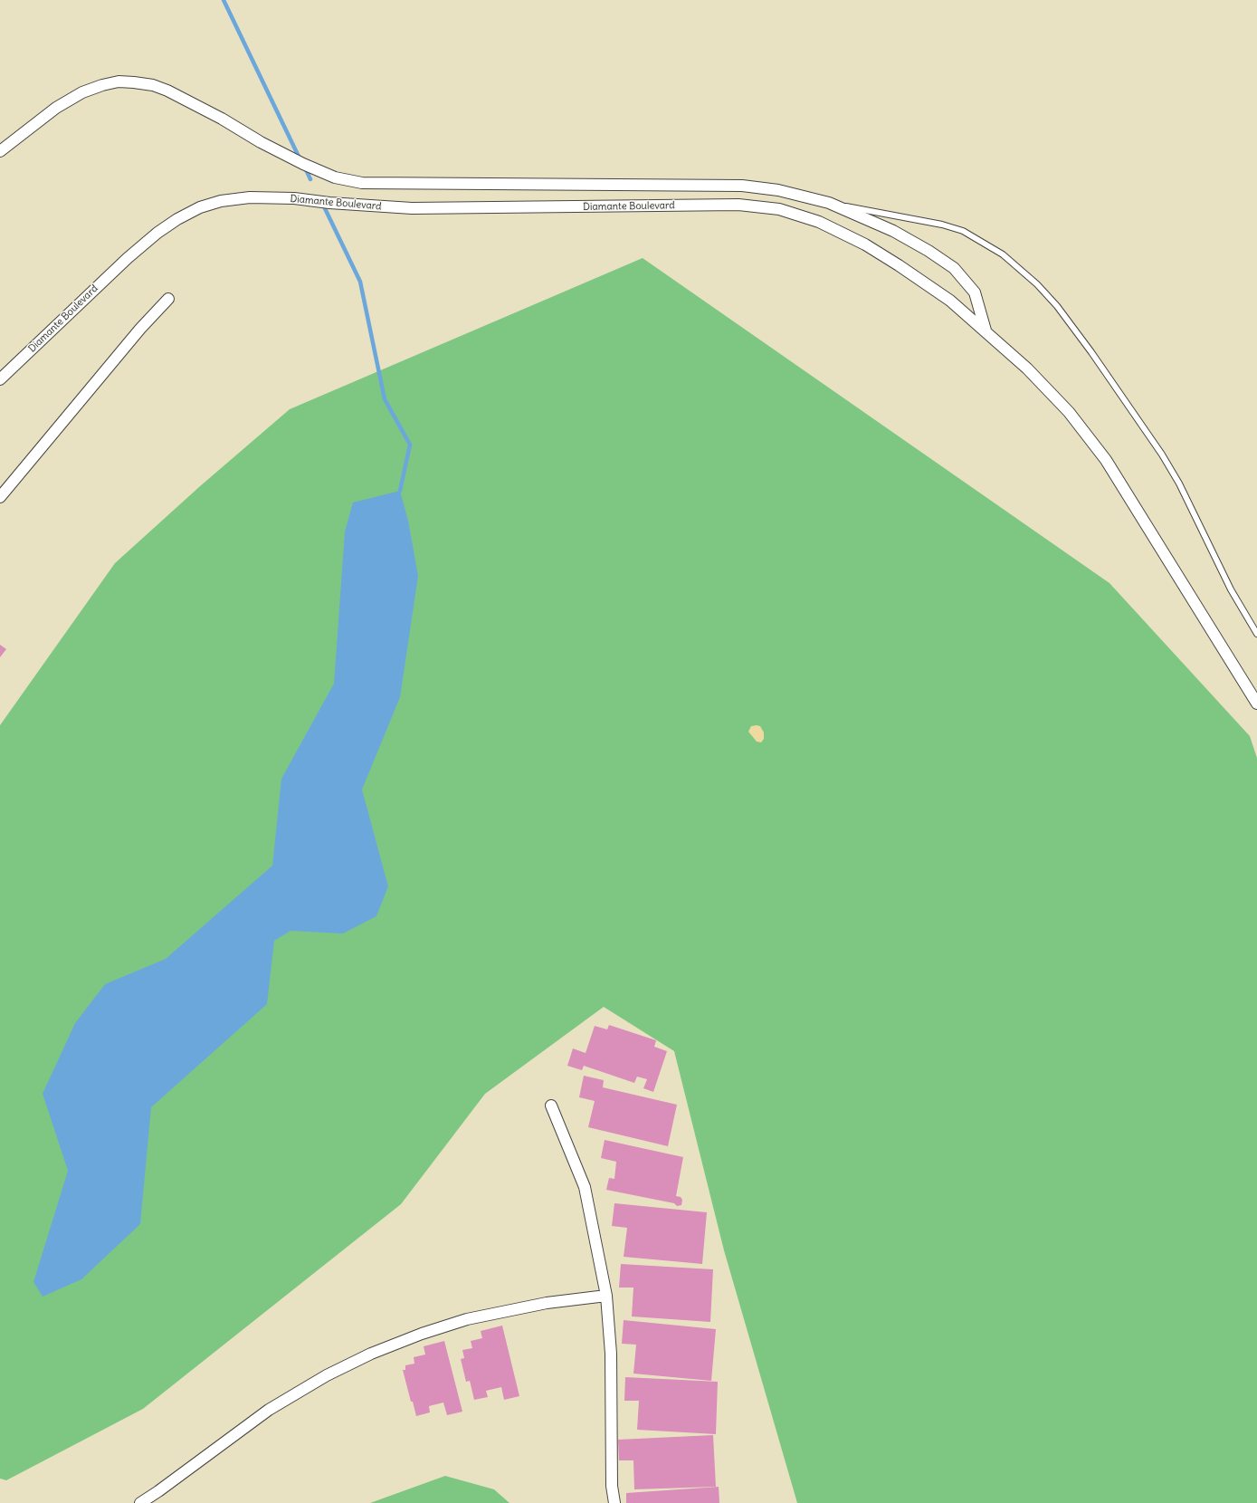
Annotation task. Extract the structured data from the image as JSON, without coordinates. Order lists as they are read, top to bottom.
{
  "streets": {
    "street": ["Diamante Boulevard"]
  }
}
